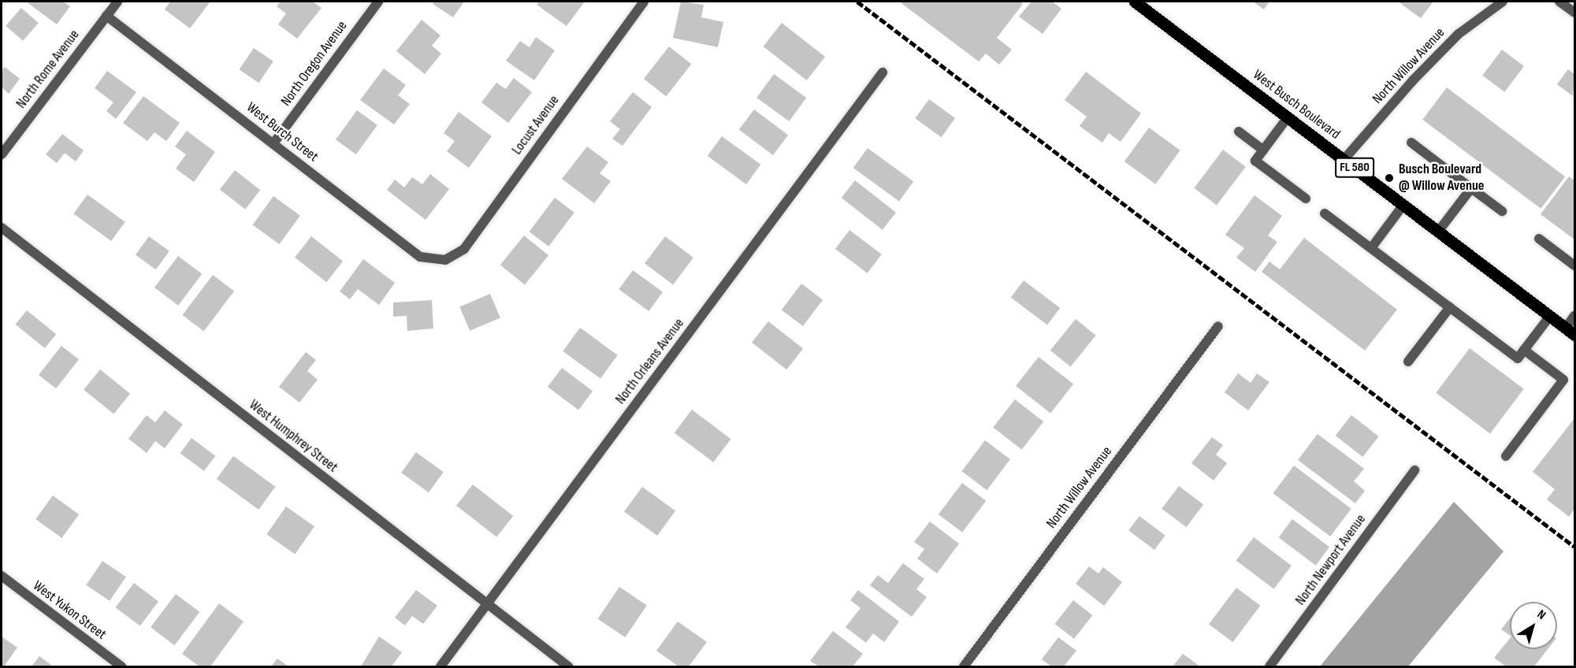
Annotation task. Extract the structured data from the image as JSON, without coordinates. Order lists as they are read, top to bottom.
{
  "streets": {
    "main road": ["West Busch Boulevard", "FL 580"],
    "street": [
      "North Oregon Avenue",
      "North Willow Avenue",
      "North Rome Avenue",
      "Locust Avenue",
      "West Burch Street",
      "North Orleans Avenue",
      "West Humphrey Street",
      "North Newport Avenue",
      "West Yukon Street"
    ]
  },
  "crossings": [
    ["North Oregon Avenue", "West Burch Street"],
    ["North Willow Avenue", "West Busch Boulevard"],
    ["North Rome Avenue", "West Burch Street"],
    ["Locust Avenue", "West Burch Street"],
    ["North Orleans Avenue", "West Humphrey Street"]
  ],
  "places": ["Busch Boulevard @ Willow Avenue"],
  "north": "top right"
}
